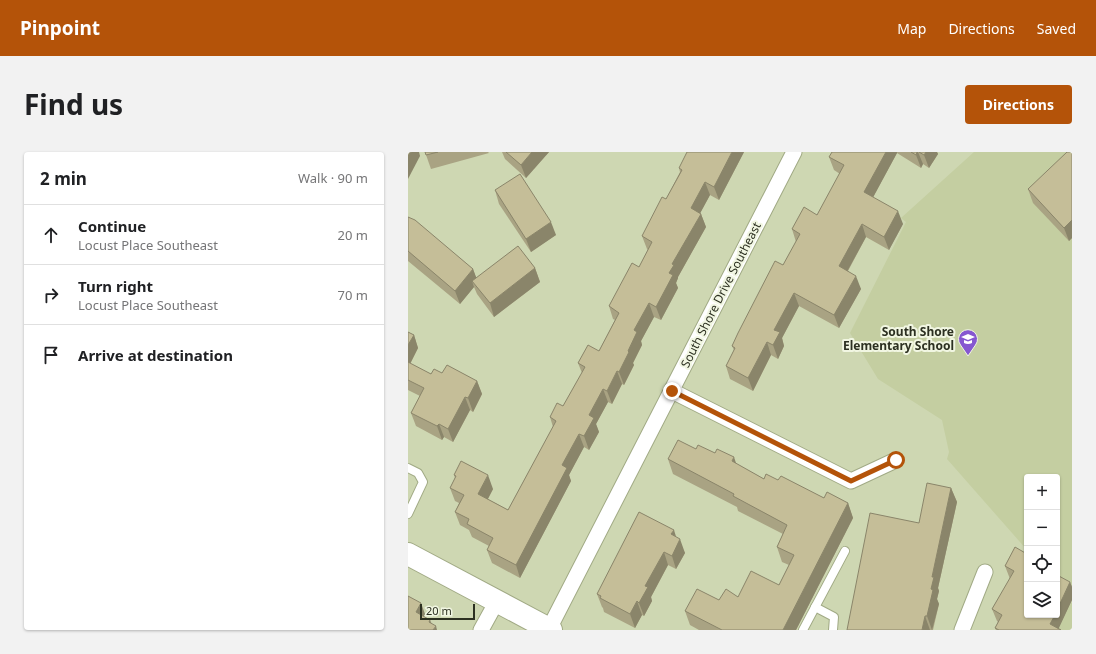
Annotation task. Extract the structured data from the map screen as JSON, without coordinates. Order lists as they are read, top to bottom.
{
  "streets": {
    "street": ["South Shore Drive Southeast"]
  },
  "places": {
    "school or university": ["South Shore Elementary School"]
  },
  "scale_bar": "20 m",
  "page": {
    "header": "Pinpoint",
    "nav": ["Map", "Directions", "Saved"],
    "title": "Find us",
    "buttons": "Directions",
    "heading": ["2 min", "Walk · 90 m"],
    "list": [
      ["Continue", "Locust Place Southeast", "20 m"],
      ["Turn right", "Locust Place Southeast", "70 m"],
      "Arrive at destination"
    ],
    "map_buttons": ["+", "−"],
    "scale": "20 m"
  }
}
